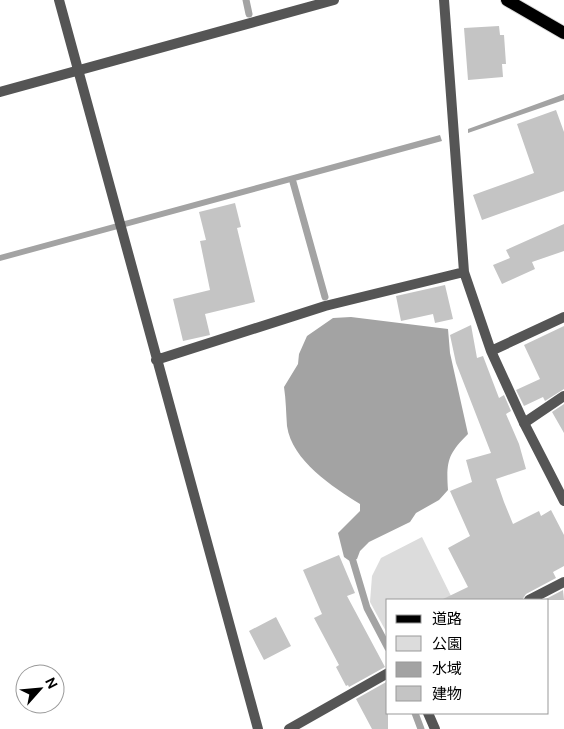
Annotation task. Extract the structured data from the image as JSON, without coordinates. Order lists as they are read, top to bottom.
{
  "legend": [
    "道路",
    "公園",
    "水域",
    "建物"
  ],
  "north": "top right"
}
